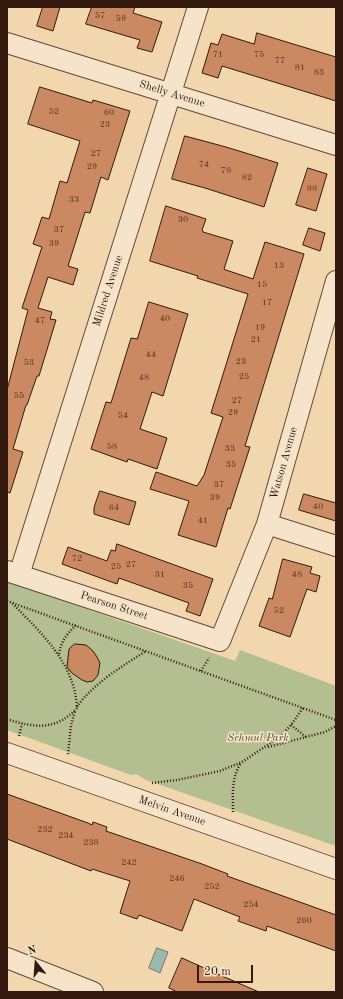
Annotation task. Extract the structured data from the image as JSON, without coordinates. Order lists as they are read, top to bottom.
{
  "streets": {
    "street": [
      "Shelly Avenue",
      "Mildred Avenue",
      "Watson Avenue",
      "Pearson Street",
      "Melvin Avenue"
    ]
  },
  "crossings": [
    ["Shelly Avenue", "Mildred Avenue"],
    ["Mildred Avenue", "Pearson Street"],
    ["Watson Avenue", "Pearson Street"]
  ],
  "parks": ["Schmul Park"],
  "house_numbers": [
    "57",
    "59",
    "71",
    "75",
    "77",
    "81",
    "83",
    "52",
    "60",
    "23",
    "27",
    "74",
    "29",
    "78",
    "82",
    "88",
    "33",
    "30",
    "37",
    "39",
    "13",
    "15",
    "17",
    "40",
    "47",
    "19",
    "21",
    "44",
    "23",
    "53",
    "25",
    "48",
    "55",
    "27",
    "29",
    "54",
    "58",
    "33",
    "35",
    "37",
    "39",
    "40",
    "64",
    "41",
    "72",
    "27",
    "25",
    "31",
    "48",
    "35",
    "52",
    "232",
    "234",
    "238",
    "242",
    "246",
    "252",
    "254",
    "260"
  ],
  "scale_bar": "20 m",
  "north": "top"
}
